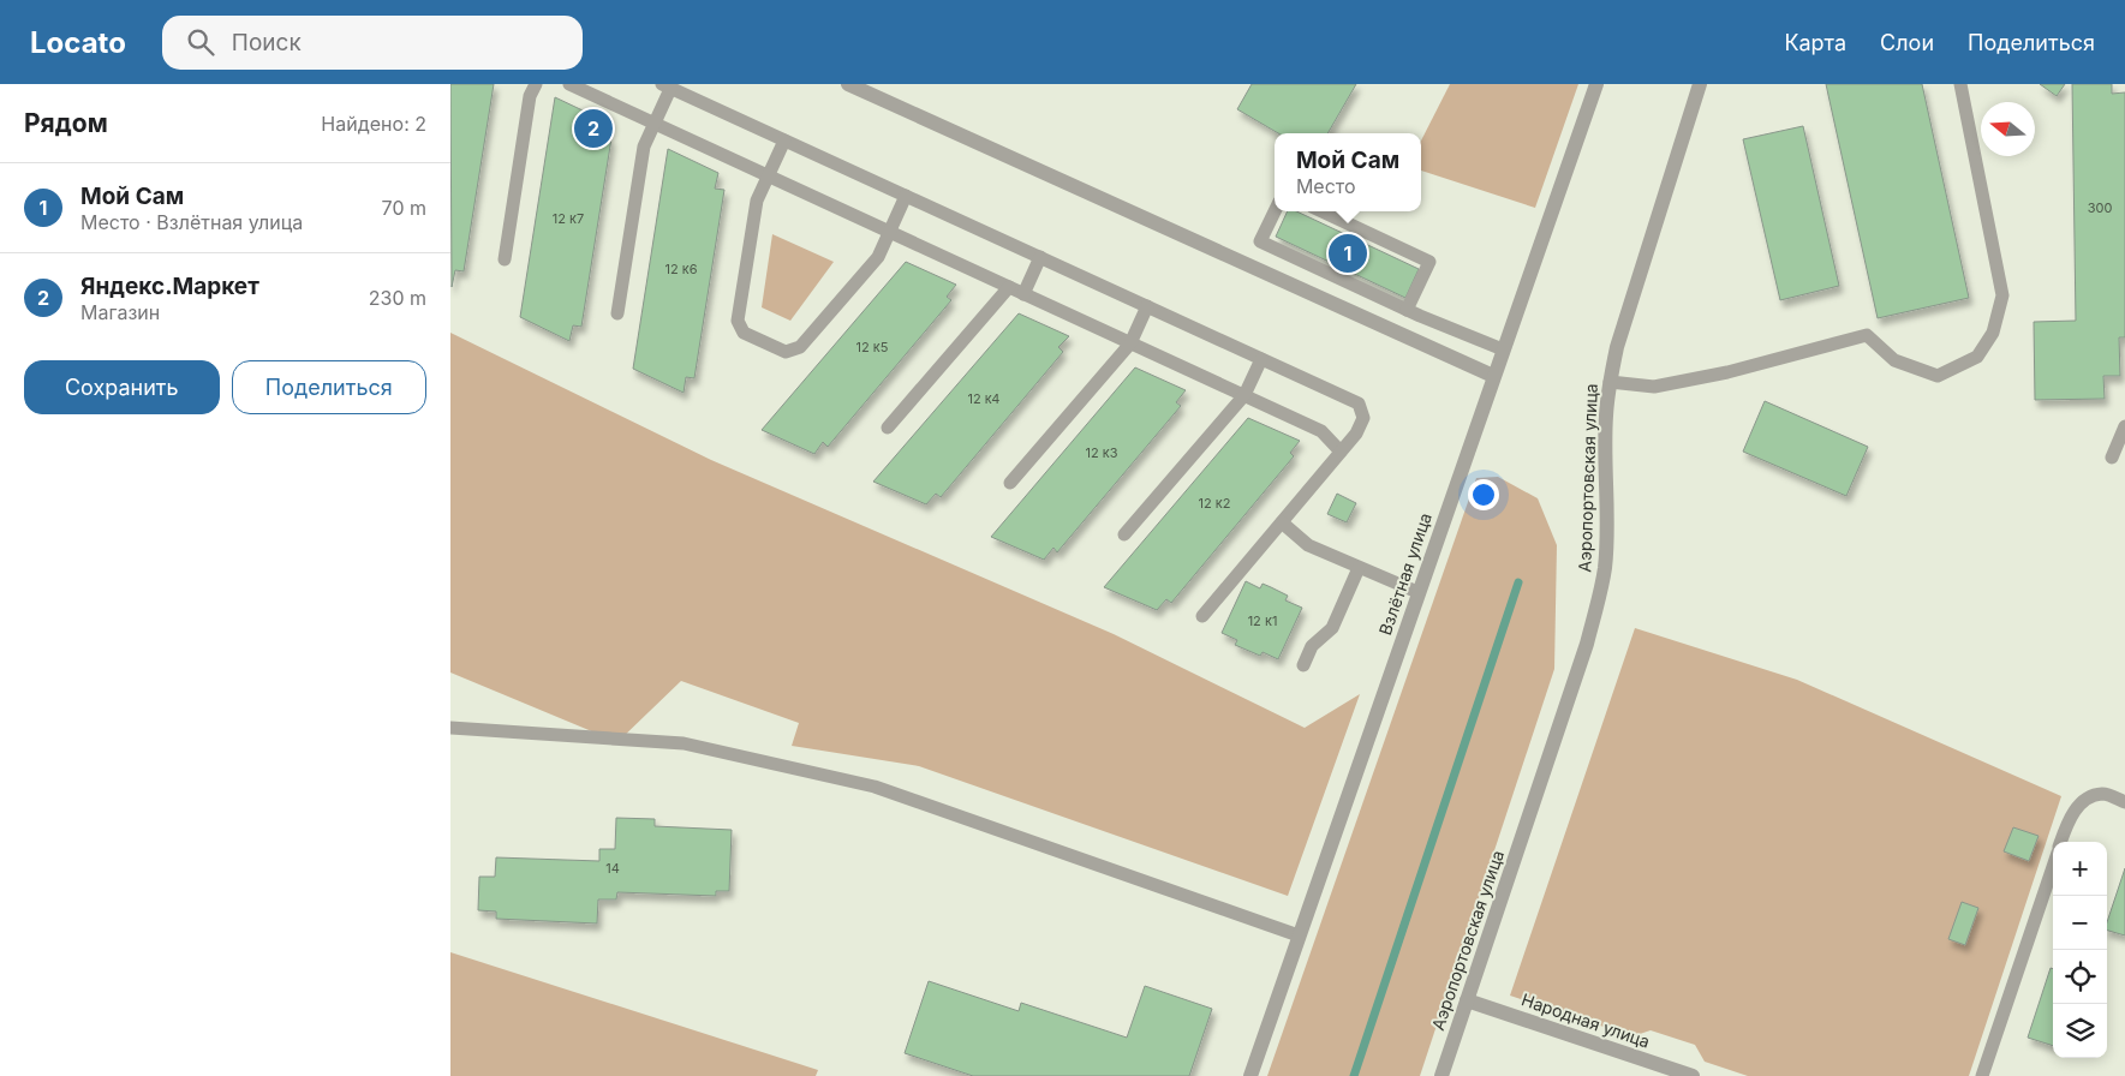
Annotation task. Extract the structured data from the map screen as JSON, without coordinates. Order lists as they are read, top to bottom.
{
  "streets": {
    "street": ["Аэропортовская улица", "Взлётная улица", "Народная улица"]
  },
  "crossings": [
    ["Аэропортовская улица", "Народная улица"]
  ],
  "house_numbers": [
    "300",
    "12 к7",
    "12 к6",
    "12 к5",
    "12 к4",
    "12 к3",
    "12 к2",
    "12 к1",
    "14"
  ],
  "north": "left",
  "page": {
    "header": "Locato",
    "search": "Поиск",
    "nav": ["Карта", "Слои", "Поделиться"],
    "heading": ["Рядом", "Найдено: 2"],
    "pins": ["2", "1"],
    "popup": ["Мой Сам", "Место"],
    "list": [
      {
        "mark": "1",
        "name": "Мой Сам",
        "note": "Место · Взлётная улица",
        "value": "70 m"
      },
      {
        "mark": "2",
        "name": "Яндекс.Маркет",
        "note": "Магазин",
        "value": "230 m"
      }
    ],
    "buttons": ["Сохранить", "Поделиться"],
    "map_buttons": ["+", "−"]
  }
}
